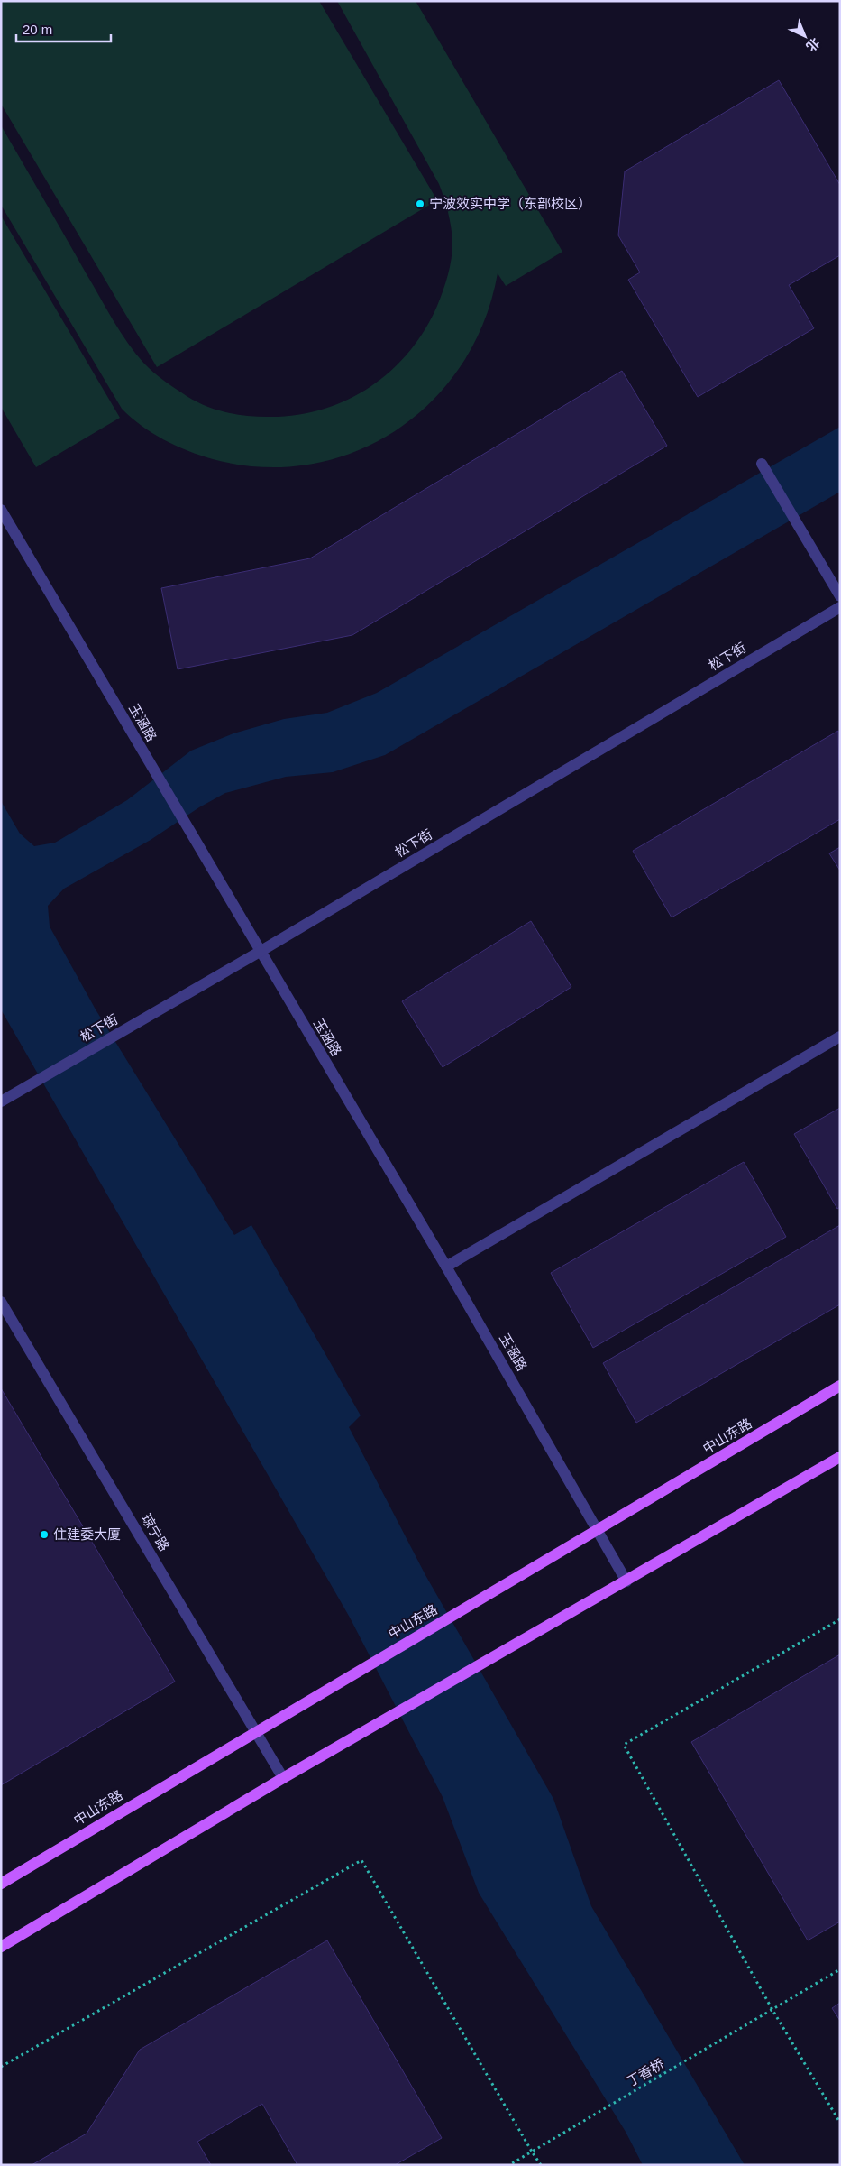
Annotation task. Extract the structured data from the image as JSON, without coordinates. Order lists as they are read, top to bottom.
{
  "streets": {
    "main road": ["中山东路"],
    "street": ["松下街", "玉涵路", "琼宁路"],
    "path": ["丁香桥"]
  },
  "crossings": [
    ["松下街", "玉涵路"],
    ["玉涵路", "中山东路"],
    ["中山东路", "琼宁路"]
  ],
  "places": ["宁波效实中学（东部校区）", "住建委大厦"],
  "scale_bar": "20 m",
  "north": "bottom right"
}
